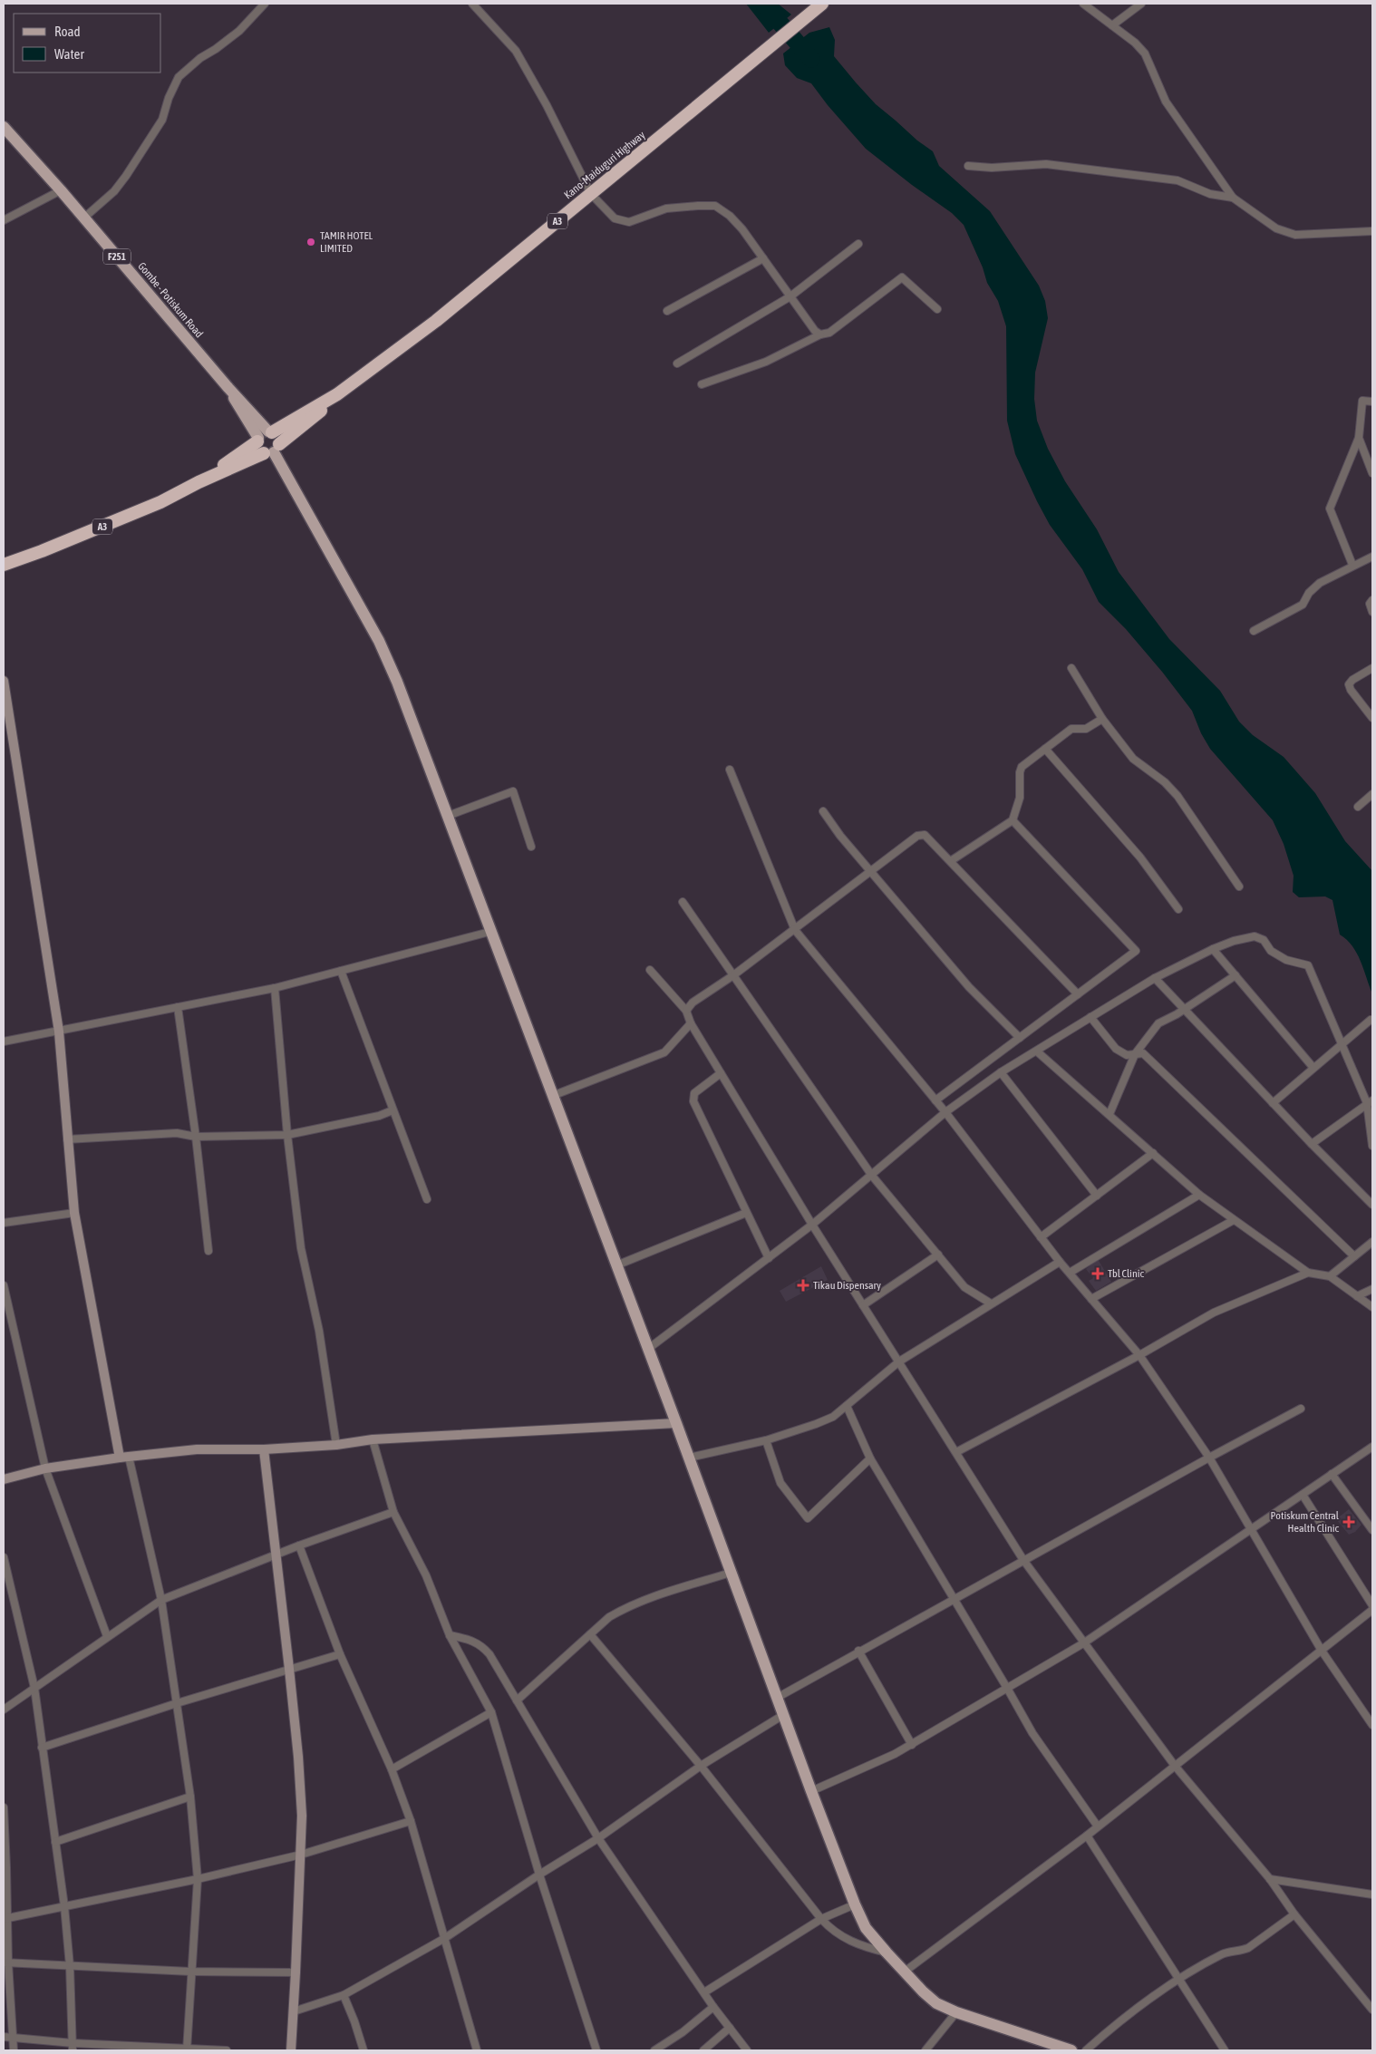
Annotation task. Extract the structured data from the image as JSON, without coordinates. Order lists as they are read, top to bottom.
{
  "streets": {
    "highway": ["Kano-Maiduguri Highway", "A3"],
    "main road": ["F251", "Gombe - Potiskum Road"]
  },
  "crossings": [
    ["Kano-Maiduguri Highway", "Gombe - Potiskum Road"]
  ],
  "places": {
    "other": ["TAMIR HOTEL LIMITED"],
    "health": ["Tbl Clinic", "Tikau Dispensary", "Potiskum Central Health Clinic"]
  },
  "legend": ["Road", "Water"]
}
